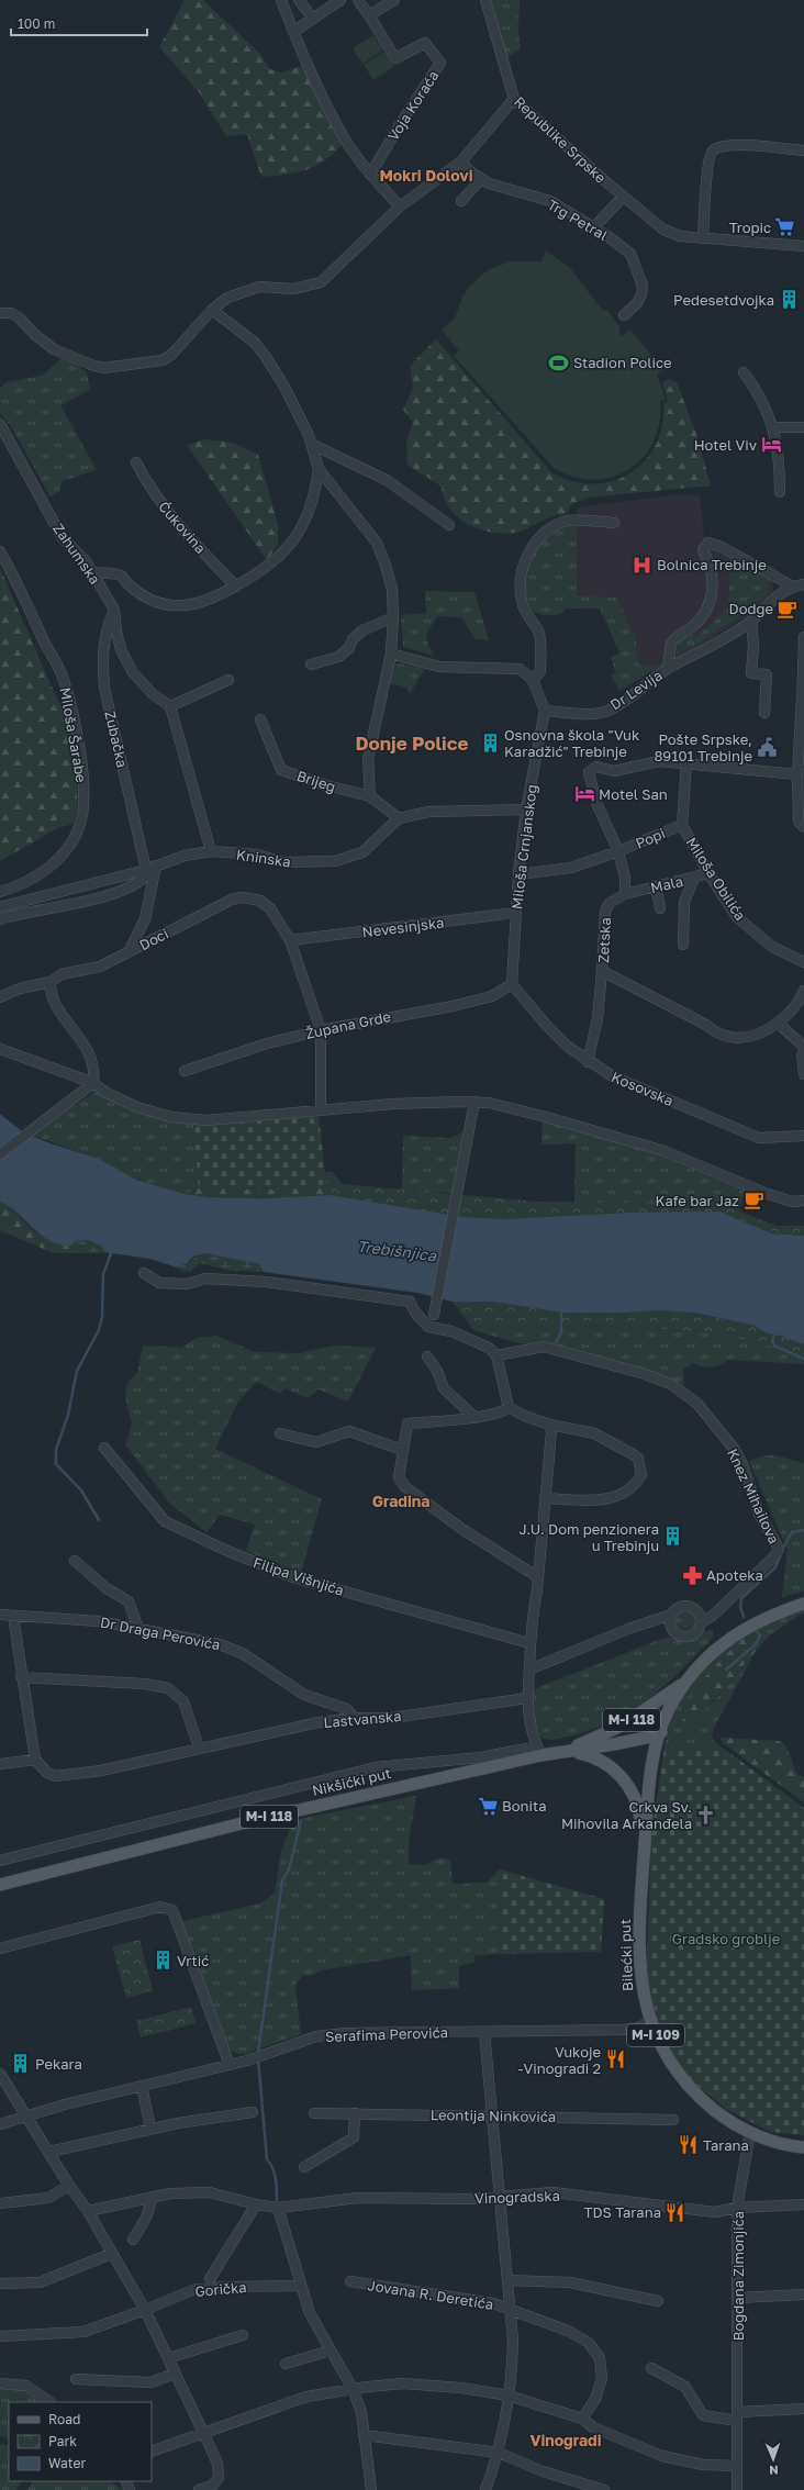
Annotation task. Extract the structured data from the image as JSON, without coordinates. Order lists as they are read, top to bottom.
{
  "streets": {
    "main road": [
      "M-I 118",
      "Nikšićki put",
      "Bilećki put",
      "M-I 109"
    ],
    "street": [
      "Voja Koraća",
      "Republike Srpske",
      "Trg Petral",
      "Ćukovina",
      "Zahumska",
      "Dr Levija",
      "Miloša Šarabe",
      "Zubačka",
      "Brijeg",
      "Popi",
      "Miloša Crnjanskog",
      "Kninska",
      "Miloša Obilića",
      "Mala",
      "Nevesinjska",
      "Doci",
      "Zetska",
      "Župana Grde",
      "Kosovska",
      "Knez Mihailova",
      "Filipa Višnjića",
      "Dr Draga Perovića",
      "Lastvanska",
      "Serafima Perovića",
      "Leontija Ninkovića",
      "Vinogradska",
      "Bogdana Zimonjića",
      "Gorička",
      "Jovana R. Deretića"
    ]
  },
  "crossings": [
    ["Zahumska", "Zubačka"],
    ["Dr Levija", "Miloša Crnjanskog"],
    ["Zubačka", "Kninska"],
    ["Brijeg", "Kninska"],
    ["Popi", "Miloša Obilića"],
    ["Miloša Crnjanskog", "Nevesinjska"],
    ["Miloša Crnjanskog", "Župana Grde"],
    ["Miloša Crnjanskog", "Kosovska"],
    ["Miloša Obilića", "Mala"],
    ["Mala", "Zetska"],
    ["Nevesinjska", "Doci"],
    ["Doci", "Župana Grde"],
    ["Zetska", "Kosovska"],
    ["Župana Grde", "Kosovska"],
    ["Dr Draga Perovića", "Lastvanska"],
    ["M-I 118", "Nikšićki put"],
    ["M-I 118", "Bilećki put"],
    ["Nikšićki put", "Bilećki put"],
    ["Bilećki put", "Serafima Perovića"],
    ["Bilećki put", "Bogdana Zimonjića"],
    ["Serafima Perovića", "Jovana R. Deretića"],
    ["Leontija Ninkovića", "Jovana R. Deretića"],
    ["Vinogradska", "Bogdana Zimonjića"],
    ["Vinogradska", "Jovana R. Deretića"]
  ],
  "districts": [
    "Mokri Dolovi",
    "Donje Police",
    "Gradina",
    "Vinogradi"
  ],
  "water": ["Trebišnjica"],
  "parks": ["Gradsko groblje"],
  "places": {
    "supermarket": ["Tropic", "Bonita"],
    "building": [
      "Pedesetdvojka",
      "Osnovna škola \"Vuk Karadžić\" Trebinje",
      "J.U. Dom penzionera u Trebinju",
      "Vrtić",
      "Pekara"
    ],
    "sports": ["Stadion Police"],
    "hotel": ["Hotel Viv", "Motel San"],
    "hospital": ["Bolnica Trebinje"],
    "cafe": ["Dodge", "Kafe bar Jaz"],
    "public building": ["Pošte Srpske, 89101 Trebinje"],
    "pharmacy": ["Apoteka"],
    "church": ["Crkva Sv. Mihovila Arkanđela"],
    "restaurant": ["Vukoje -Vinogradi 2", "Tarana", "TDS Tarana"]
  },
  "legend": ["Road", "Park", "Water"],
  "scale_bar": "100 m",
  "north": "bottom"
}
